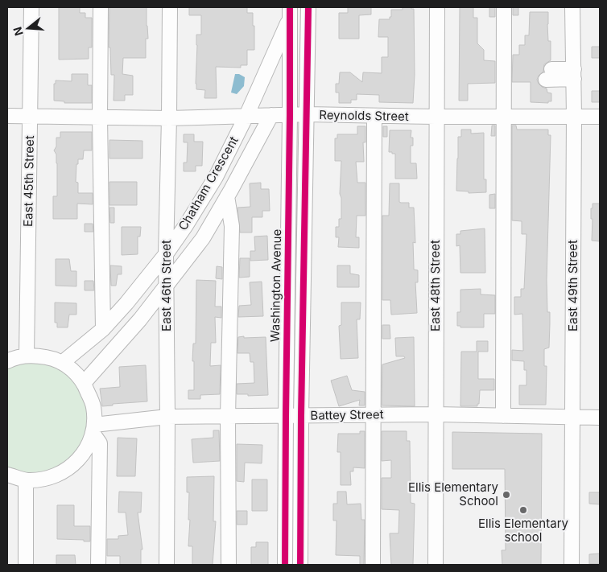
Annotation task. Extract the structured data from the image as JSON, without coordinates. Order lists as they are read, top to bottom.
{
  "streets": {
    "street": [
      "Reynolds Street",
      "East 45th Street",
      "Chatham Crescent",
      "East 46th Street",
      "Washington Avenue",
      "East 48th Street",
      "East 49th Street",
      "Battey Street"
    ]
  },
  "crossings": [
    ["Reynolds Street", "East 45th Street"],
    ["Reynolds Street", "Chatham Crescent"],
    ["Reynolds Street", "East 46th Street"],
    ["Reynolds Street", "Washington Avenue"],
    ["Reynolds Street", "East 48th Street"],
    ["Reynolds Street", "East 49th Street"],
    ["Chatham Crescent", "East 46th Street"],
    ["Chatham Crescent", "Washington Avenue"],
    ["East 46th Street", "Battey Street"],
    ["Washington Avenue", "Battey Street"],
    ["East 48th Street", "Battey Street"],
    ["East 49th Street", "Battey Street"]
  ],
  "places": ["Ellis Elementary School", "Ellis Elementary school"],
  "north": "left"
}
